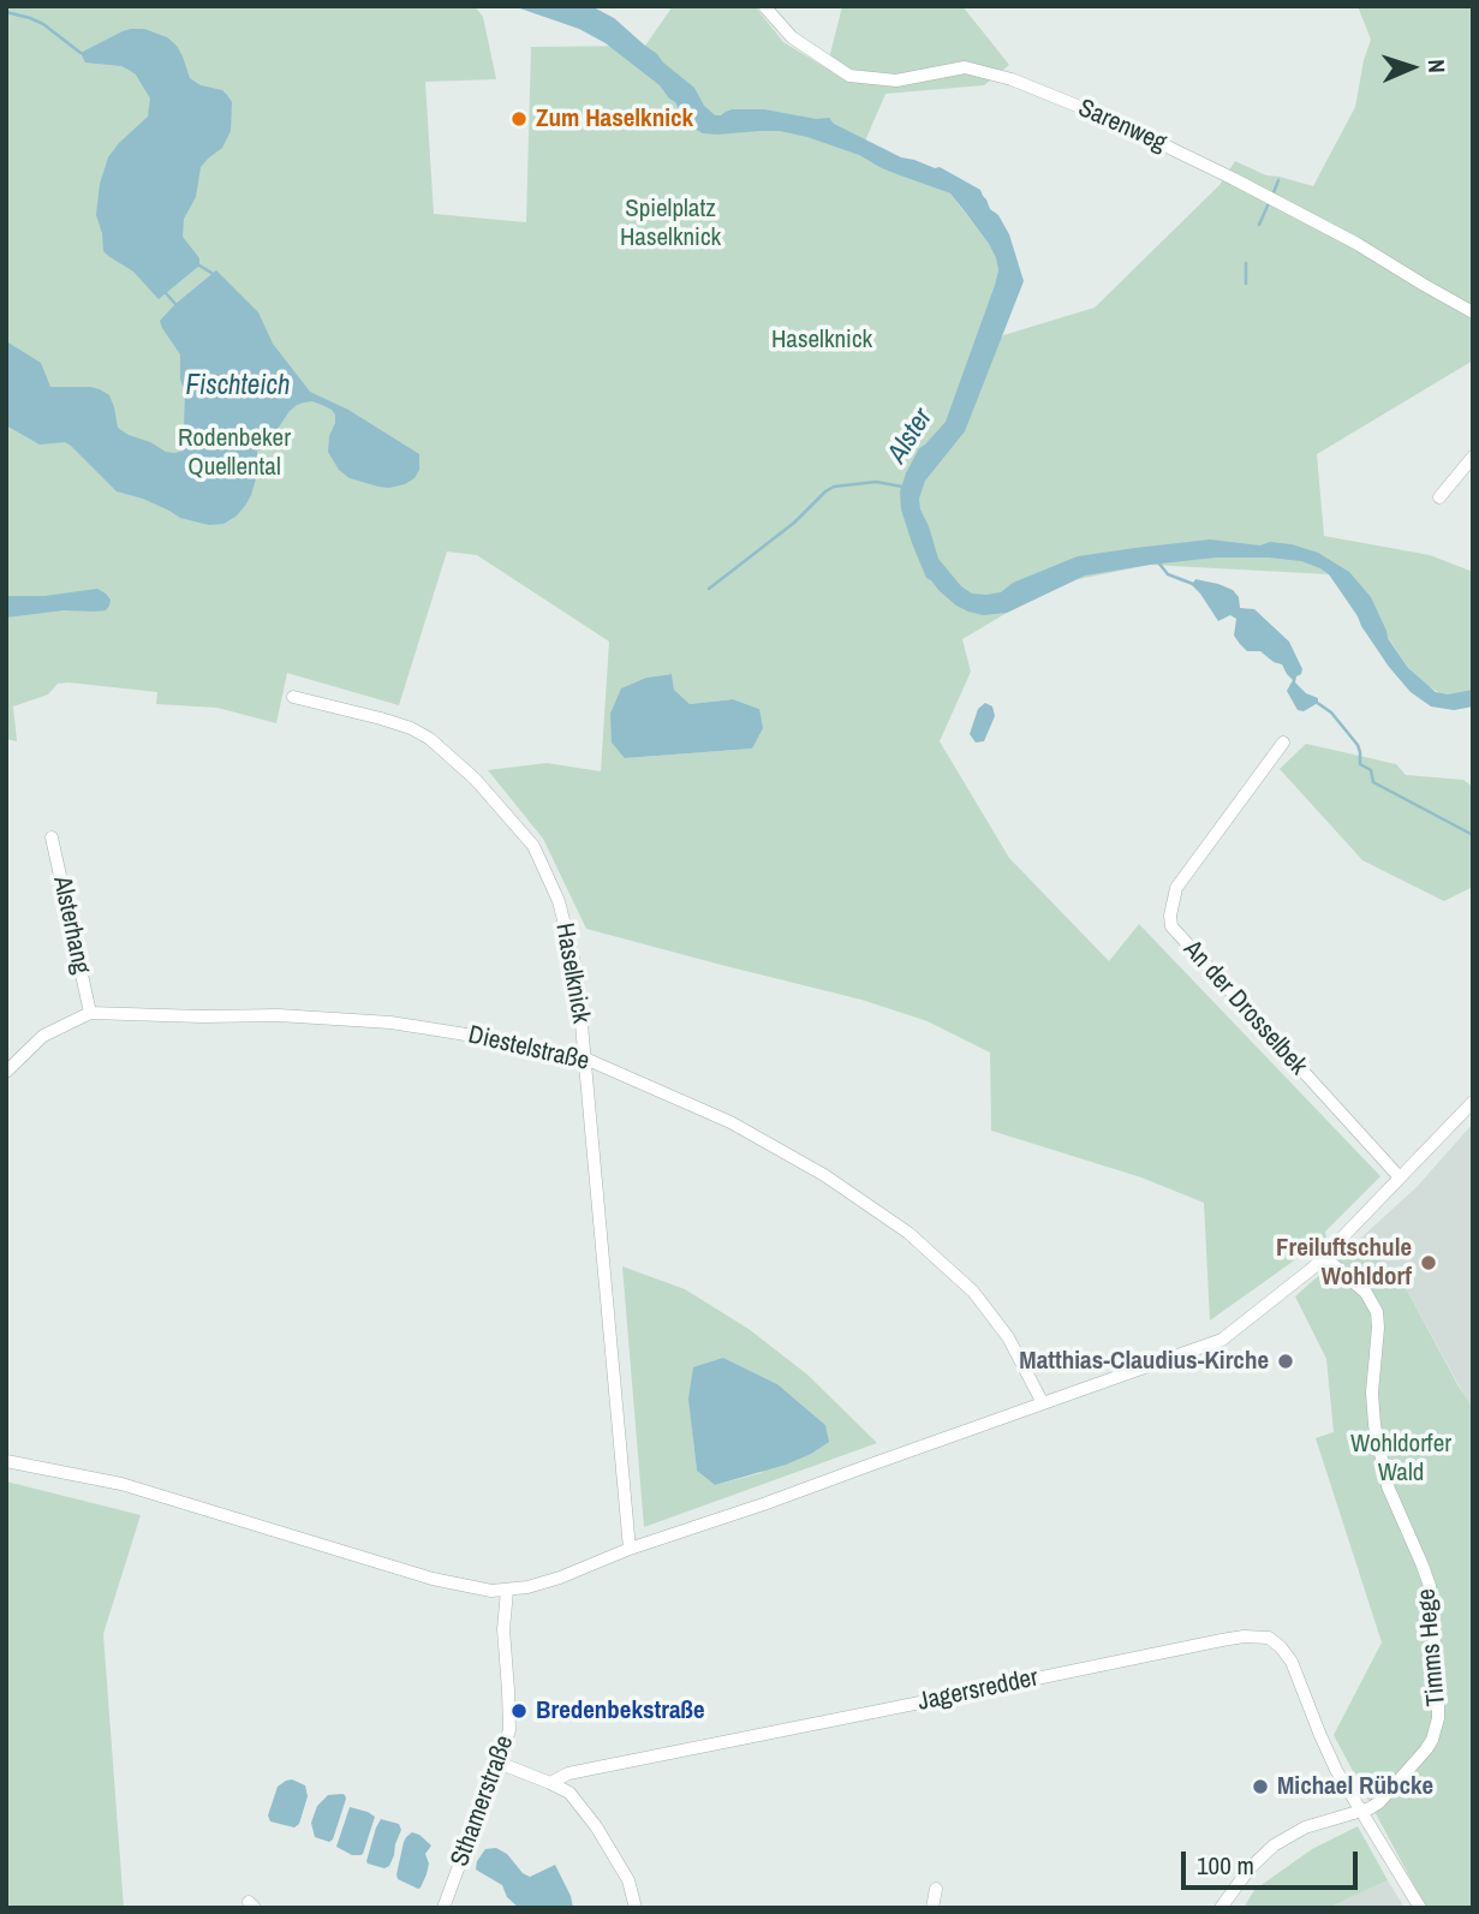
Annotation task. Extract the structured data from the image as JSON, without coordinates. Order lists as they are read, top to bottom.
{
  "streets": {
    "street": [
      "Sarenweg",
      "Alsterhang",
      "Haselknick",
      "An der Drosselbek",
      "Diestelstraße",
      "Timms Hege",
      "Jagersredder",
      "Sthamerstraße"
    ]
  },
  "crossings": [
    ["Alsterhang", "Diestelstraße"],
    ["Haselknick", "Diestelstraße"],
    ["Timms Hege", "Jagersredder"]
  ],
  "water": ["Fischteich", "Alster"],
  "parks": [
    "Spielplatz Haselknick",
    "Haselknick",
    "Rodenbeker Quellental",
    "Wohldorfer Wald"
  ],
  "places": [
    "Zum Haselknick",
    "Freiluftschule Wohldorf",
    "Matthias-Claudius-Kirche",
    "Bredenbekstraße",
    "Michael Rübcke"
  ],
  "scale_bar": "100 m",
  "north": "right"
}
